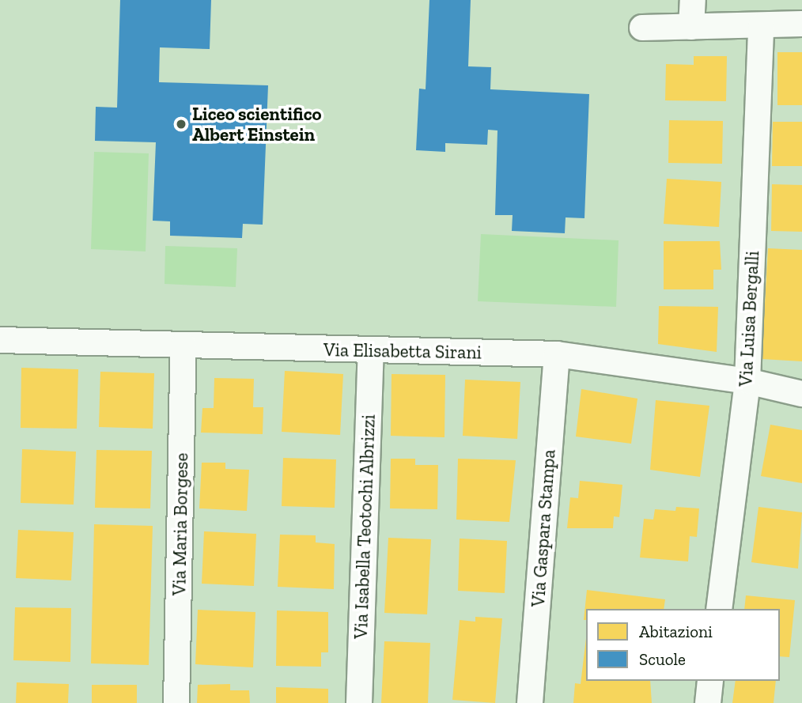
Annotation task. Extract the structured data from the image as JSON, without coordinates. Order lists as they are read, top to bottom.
{
  "streets": {
    "street": [
      "Via Luisa Bergalli",
      "Via Elisabetta Sirani",
      "Via Maria Borgese",
      "Via Isabella Teotochi Albrizzi",
      "Via Gaspara Stampa"
    ]
  },
  "crossings": [
    ["Via Luisa Bergalli", "Via Elisabetta Sirani"],
    ["Via Elisabetta Sirani", "Via Maria Borgese"],
    ["Via Elisabetta Sirani", "Via Isabella Teotochi Albrizzi"],
    ["Via Elisabetta Sirani", "Via Gaspara Stampa"]
  ],
  "places": ["Liceo scientifico Albert Einstein"],
  "legend": ["Abitazioni", "Scuole"]
}
